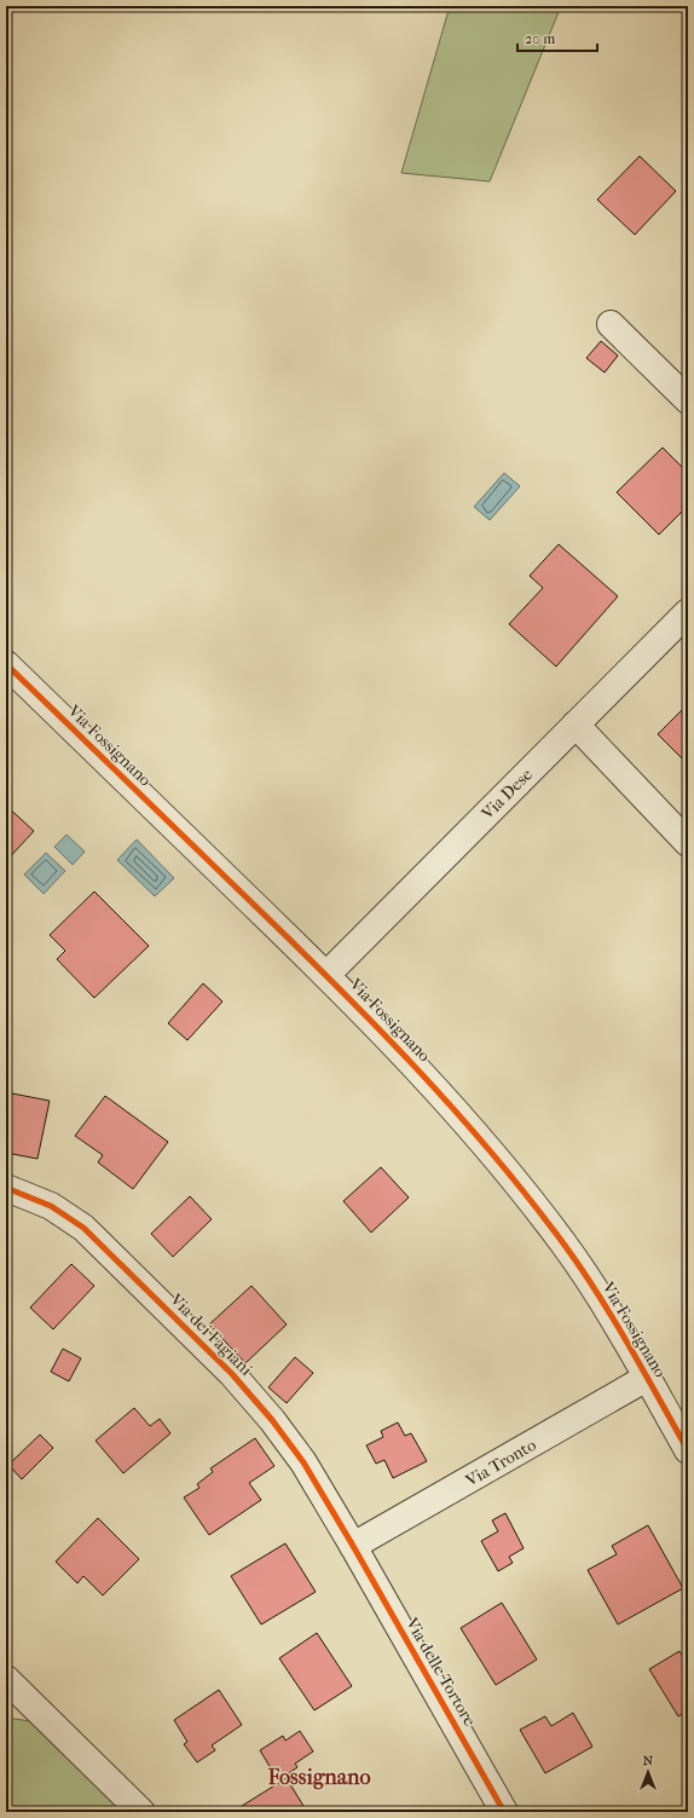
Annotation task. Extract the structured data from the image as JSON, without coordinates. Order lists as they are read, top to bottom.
{
  "streets": {
    "street": [
      "Via Fossignano",
      "Via Dese",
      "Via dei Fagiani",
      "Via Tronto",
      "Via delle Tortore"
    ]
  },
  "crossings": [
    ["Via Fossignano", "Via Dese"],
    ["Via Fossignano", "Via Tronto"],
    ["Via dei Fagiani", "Via Tronto"],
    ["Via dei Fagiani", "Via delle Tortore"],
    ["Via Tronto", "Via delle Tortore"]
  ],
  "districts": ["Fossignano"],
  "scale_bar": "20 m",
  "north": "top"
}
